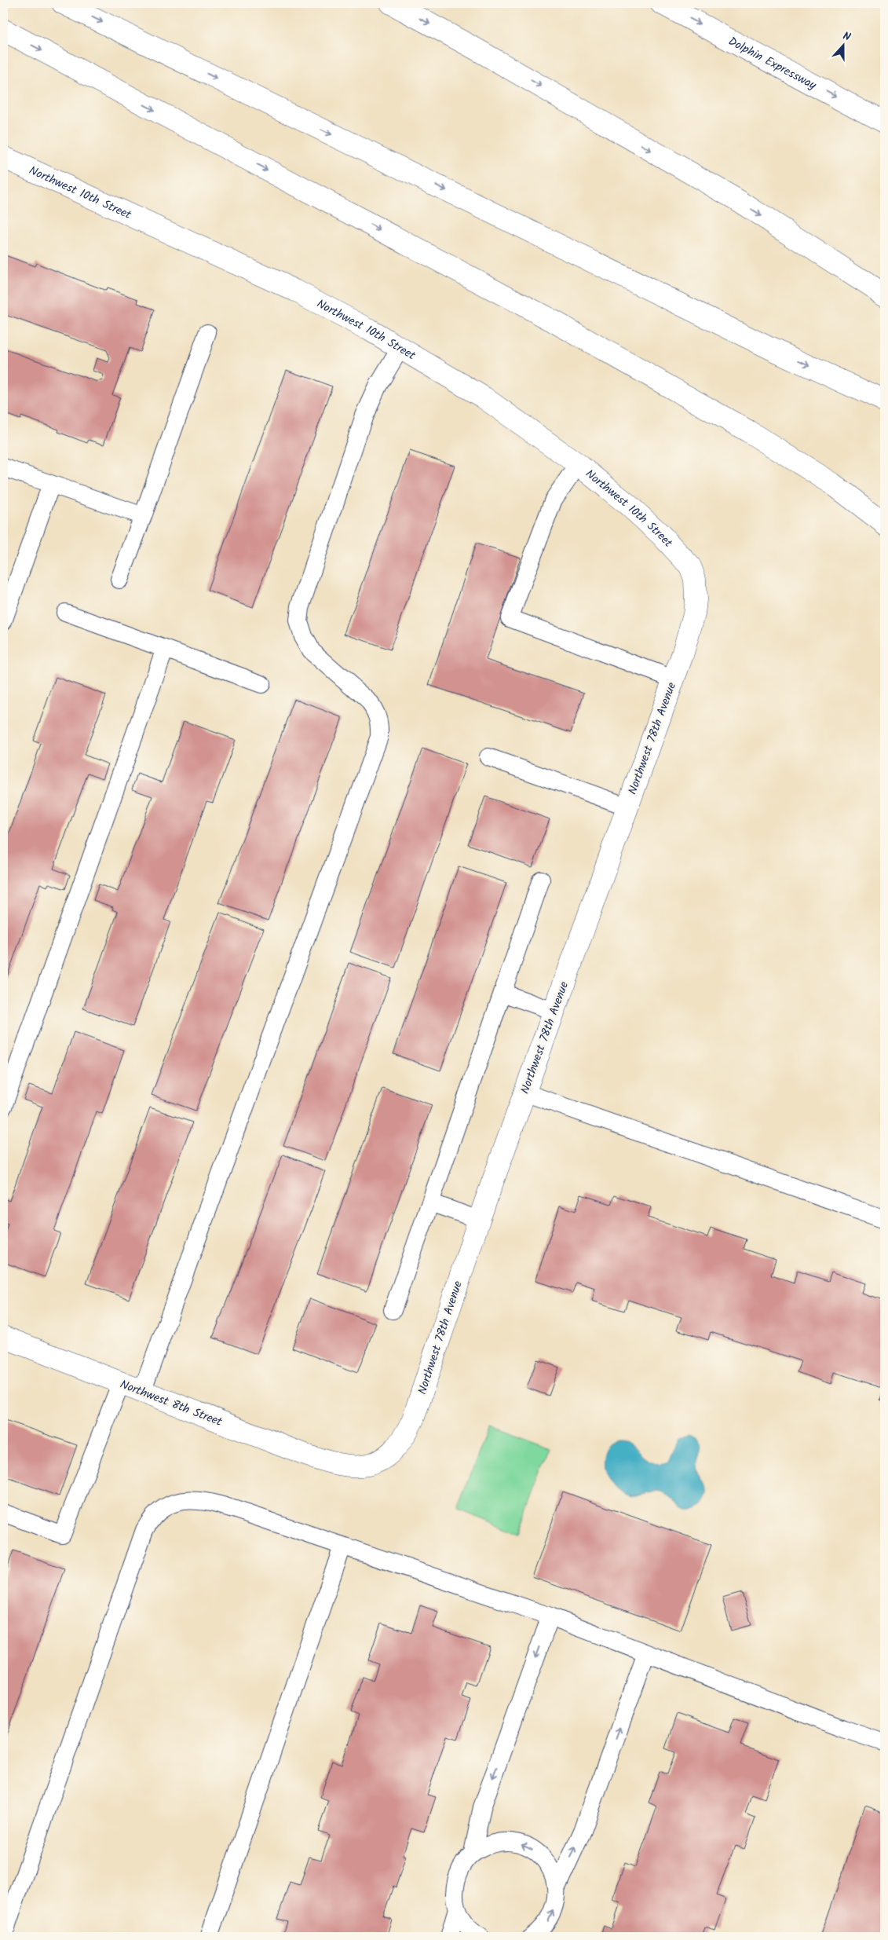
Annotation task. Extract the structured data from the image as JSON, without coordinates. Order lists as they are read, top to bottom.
{
  "streets": {
    "main road": [
      "Dolphin Expressway",
      "Northwest 10th Street",
      "Northwest 78th Avenue",
      "Northwest 8th Street"
    ]
  },
  "crossings": [
    ["Northwest 10th Street", "Northwest 78th Avenue"],
    ["Northwest 78th Avenue", "Northwest 8th Street"]
  ],
  "north": "top"
}
